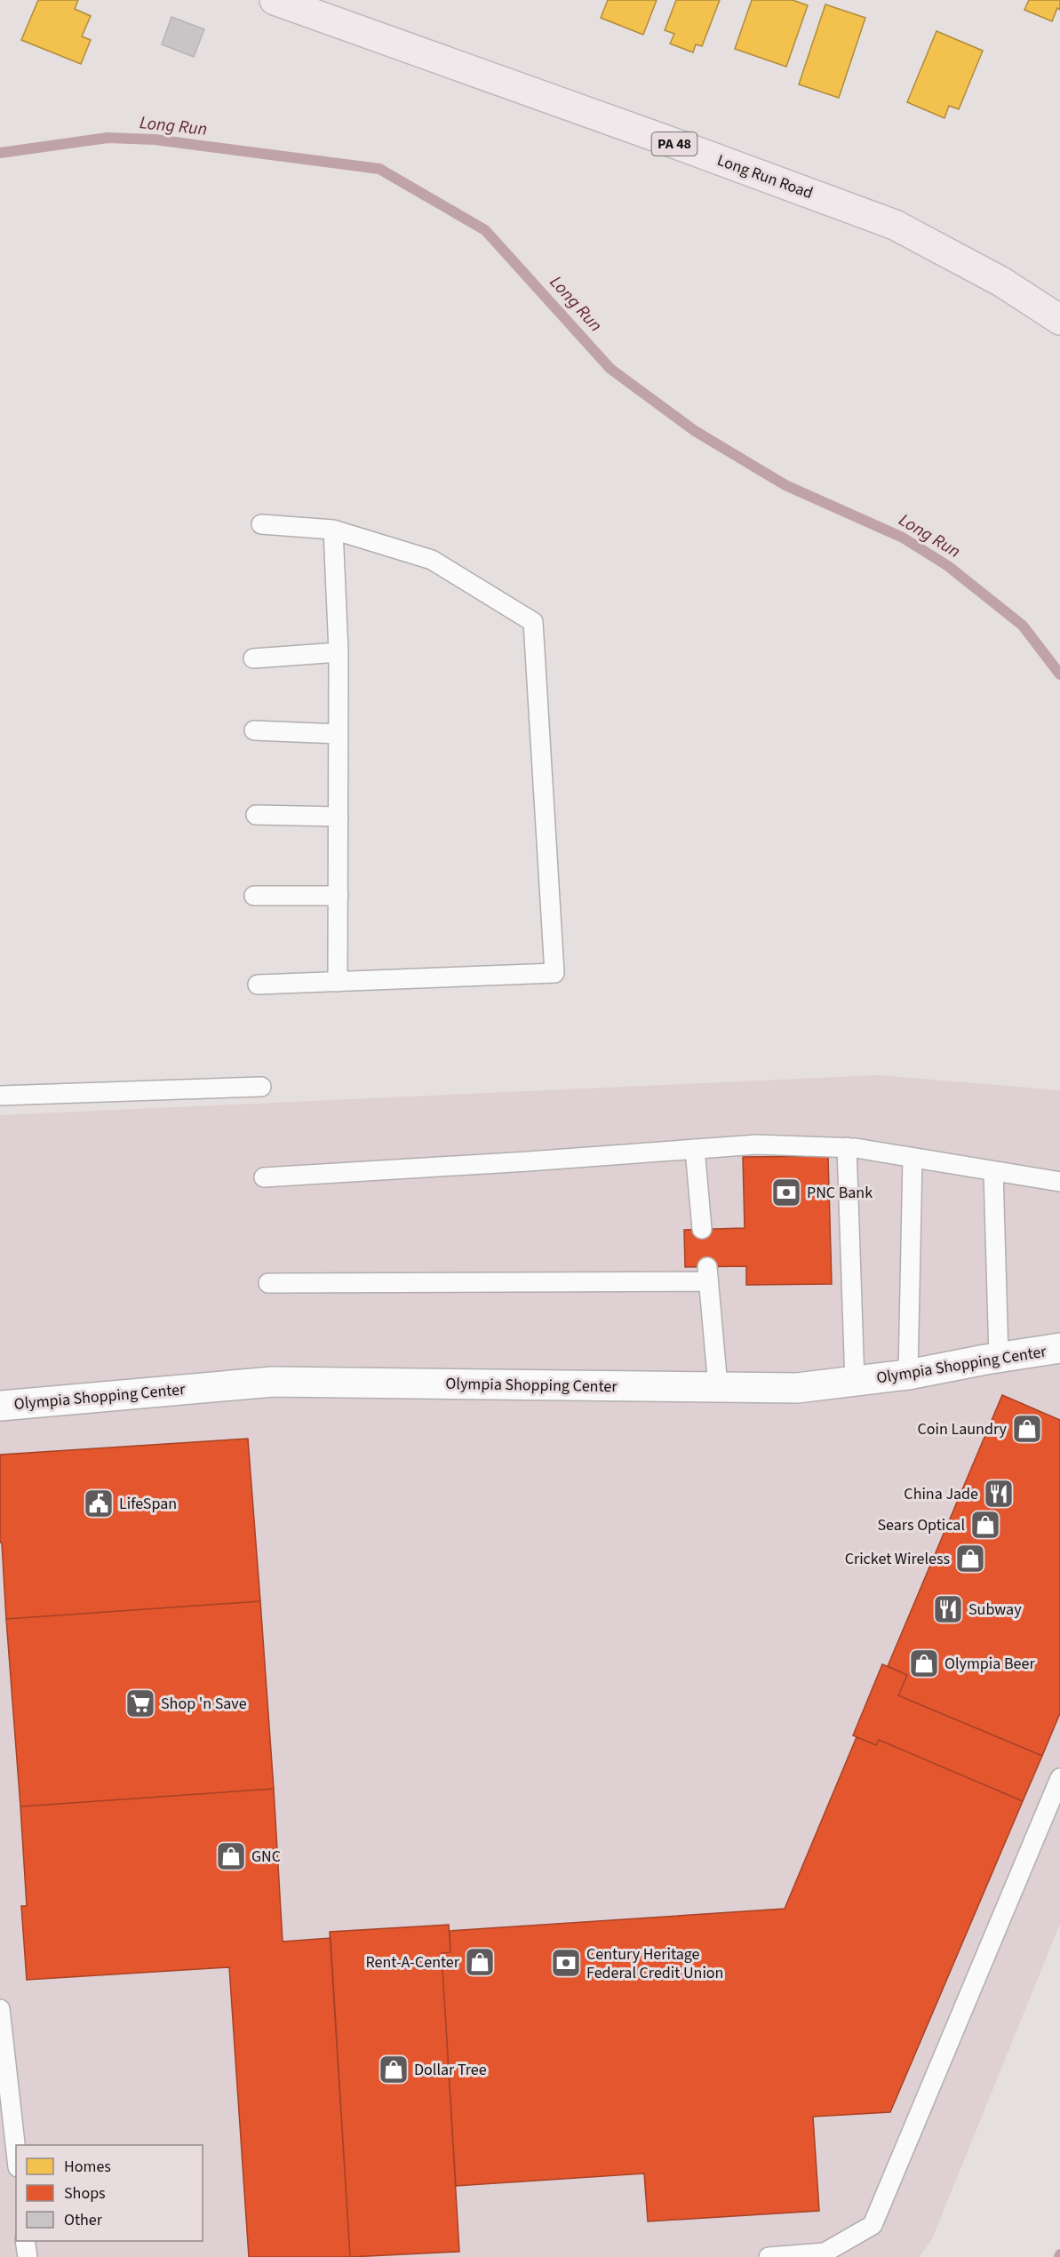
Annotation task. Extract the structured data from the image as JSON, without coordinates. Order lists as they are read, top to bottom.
{
  "streets": {
    "main road": ["PA 48", "Long Run Road"],
    "street": ["Olympia Shopping Center"]
  },
  "water": ["Long Run"],
  "places": {
    "bank": ["PNC Bank", "Century Heritage Federal Credit Union"],
    "shop": [
      "Coin Laundry",
      "Sears Optical",
      "Cricket Wireless",
      "Olympia Beer",
      "GNC",
      "Rent-A-Center",
      "Dollar Tree"
    ],
    "restaurant": ["China Jade", "Subway"],
    "public building": ["LifeSpan"],
    "supermarket": ["Shop 'n Save"]
  },
  "legend": ["Homes", "Shops", "Other"]
}
